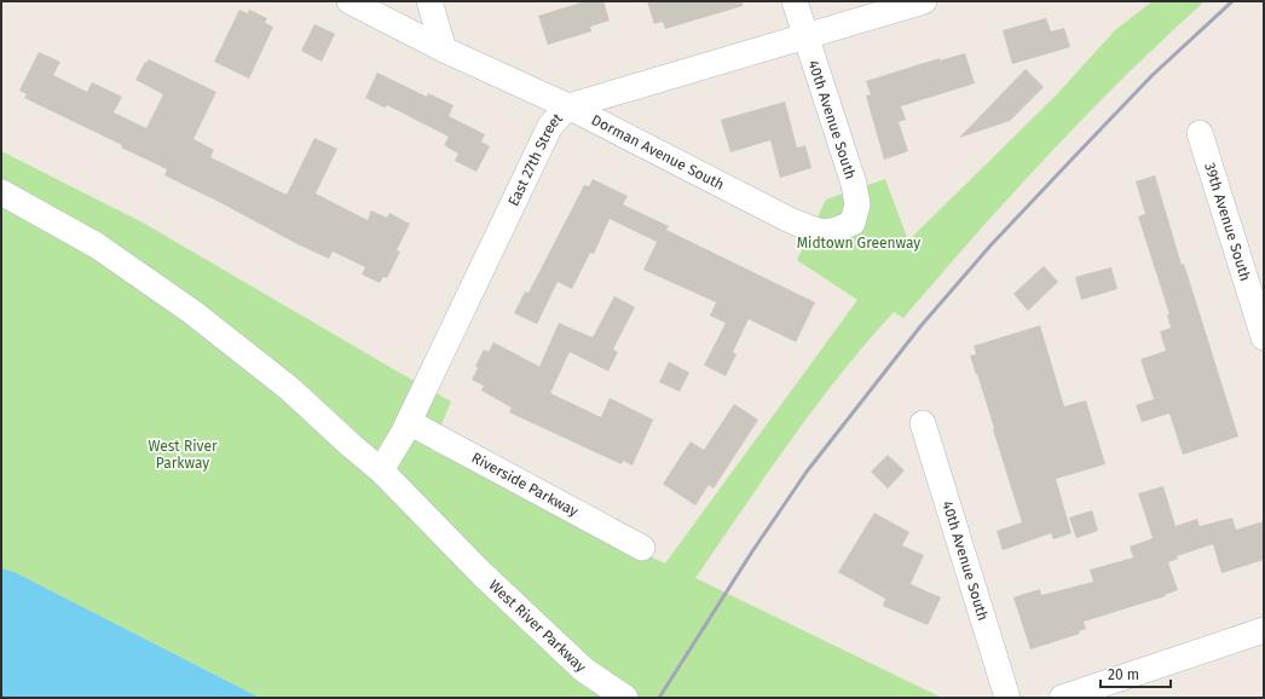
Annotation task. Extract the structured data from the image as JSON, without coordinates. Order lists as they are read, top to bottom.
{
  "streets": {
    "street": [
      "40th Avenue South",
      "Dorman Avenue South",
      "East 27th Street",
      "39th Avenue South",
      "Riverside Parkway",
      "West River Parkway"
    ]
  },
  "crossings": [
    ["40th Avenue South", "Dorman Avenue South"],
    ["40th Avenue South", "East 27th Street"],
    ["Dorman Avenue South", "East 27th Street"],
    ["East 27th Street", "Riverside Parkway"],
    ["East 27th Street", "West River Parkway"]
  ],
  "parks": ["Midtown Greenway", "West River Parkway"],
  "scale_bar": "20 m"
}
